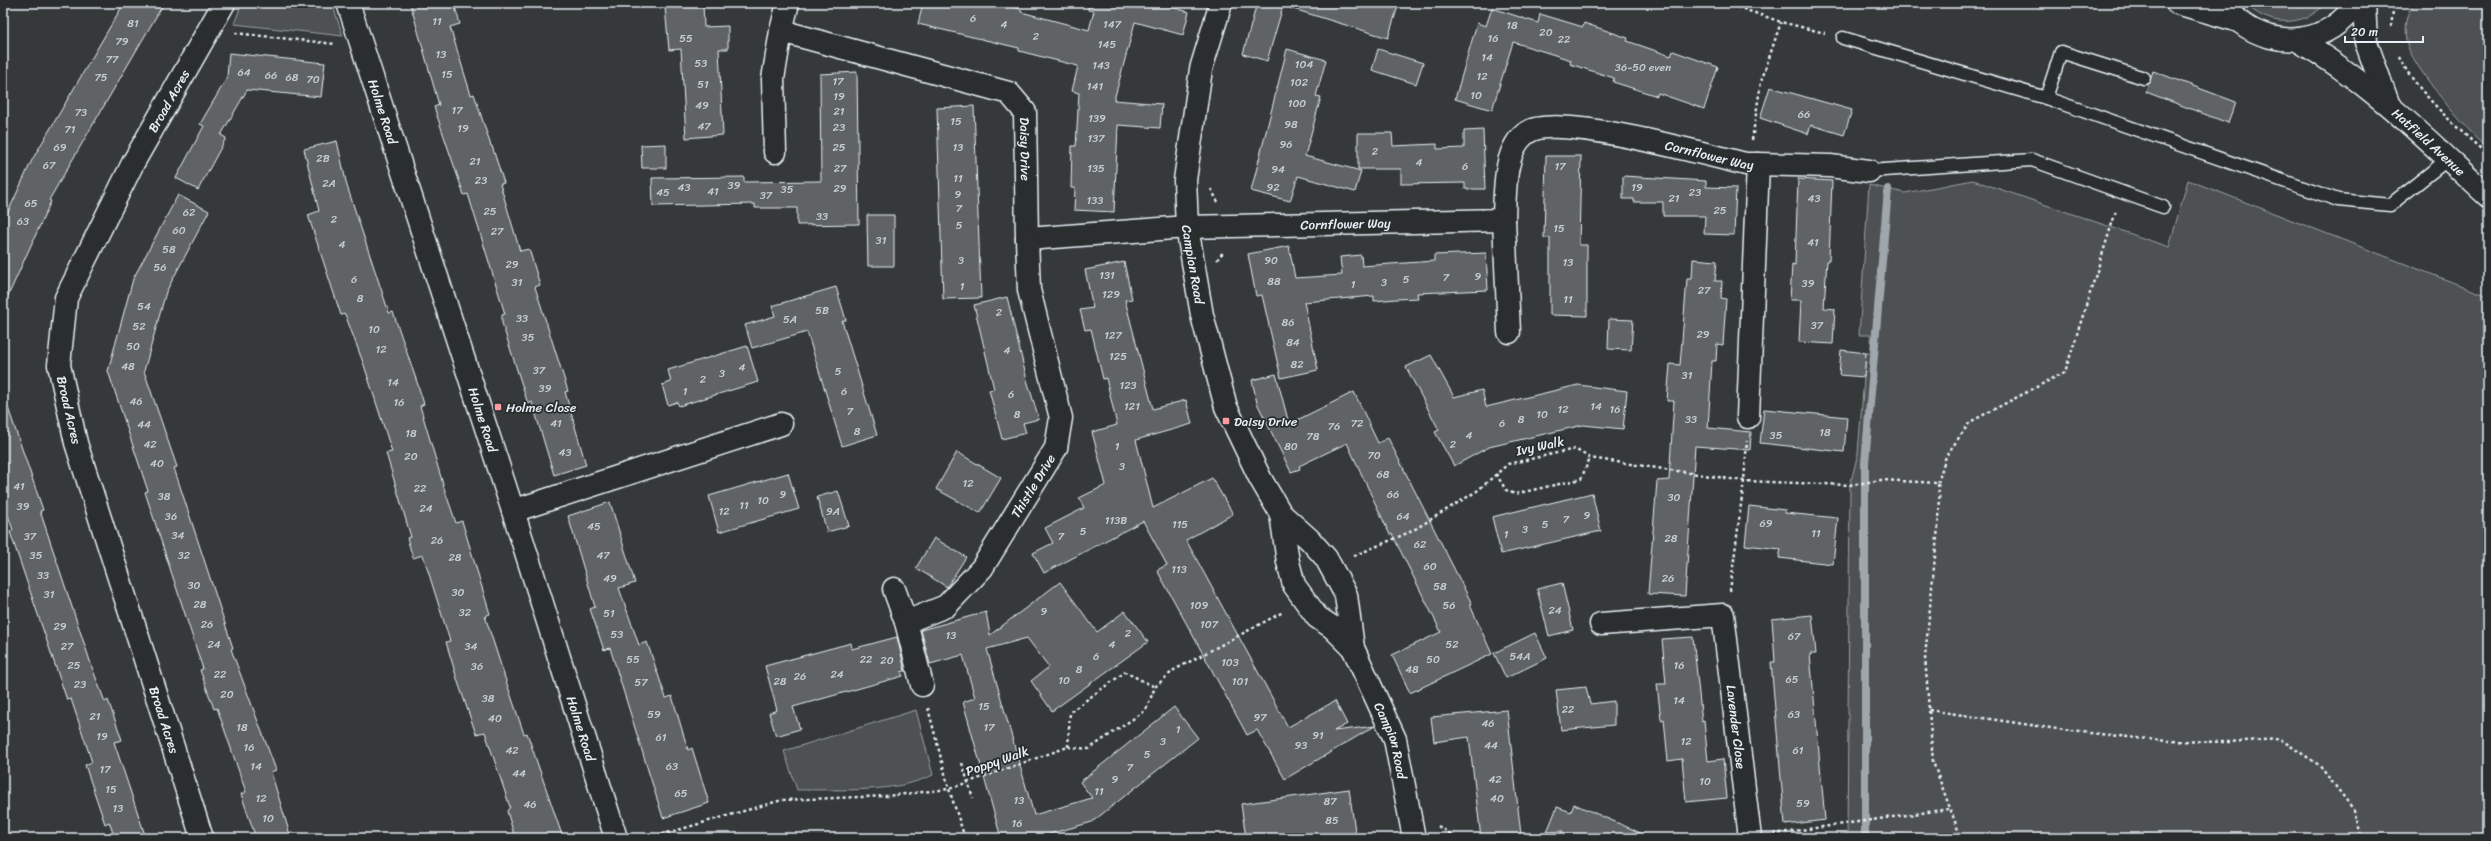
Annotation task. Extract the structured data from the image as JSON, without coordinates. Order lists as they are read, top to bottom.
{
  "streets": {
    "street": [
      "Broad Acres",
      "Holme Road",
      "Hatfield Avenue",
      "Daisy Drive",
      "Cornflower Way",
      "Campion Road",
      "Thistle Drive",
      "Lavender Close"
    ],
    "path": ["Ivy Walk", "Poppy Walk"]
  },
  "crossings": [
    ["Daisy Drive", "Thistle Drive"],
    ["Cornflower Way", "Campion Road"],
    ["Campion Road", "Ivy Walk"],
    ["Campion Road", "Poppy Walk"]
  ],
  "places": {
    "transit": ["Holme Close", "Daisy Drive"]
  },
  "house_numbers": [
    "6",
    "11",
    "81",
    "4",
    "147",
    "18",
    "20",
    "2",
    "55",
    "16",
    "22",
    "79",
    "145",
    "13",
    "14",
    "77",
    "53",
    "104",
    "143",
    "36-50 even",
    "64",
    "15",
    "66",
    "12",
    "75",
    "68",
    "70",
    "17",
    "102",
    "51",
    "141",
    "10",
    "19",
    "100",
    "49",
    "17",
    "21",
    "73",
    "66",
    "139",
    "15",
    "98",
    "47",
    "23",
    "19",
    "71",
    "137",
    "96",
    "69",
    "25",
    "13",
    "2",
    "2B",
    "21",
    "4",
    "67",
    "6",
    "17",
    "27",
    "135",
    "94",
    "11",
    "23",
    "2A",
    "39",
    "43",
    "92",
    "19",
    "29",
    "35",
    "41",
    "45",
    "23",
    "9",
    "37",
    "21",
    "43",
    "133",
    "65",
    "7",
    "25",
    "25",
    "62",
    "33",
    "2",
    "63",
    "5",
    "15",
    "60",
    "27",
    "31",
    "41",
    "4",
    "58",
    "3",
    "90",
    "13",
    "29",
    "56",
    "131",
    "9",
    "7",
    "6",
    "5",
    "88",
    "31",
    "3",
    "39",
    "1",
    "1",
    "27",
    "129",
    "8",
    "11",
    "54",
    "5B",
    "2",
    "33",
    "5A",
    "86",
    "37",
    "52",
    "10",
    "29",
    "127",
    "35",
    "84",
    "50",
    "12",
    "4",
    "125",
    "82",
    "48",
    "4",
    "37",
    "5",
    "3",
    "31",
    "2",
    "14",
    "123",
    "39",
    "1",
    "6",
    "6",
    "46",
    "16",
    "121",
    "14",
    "12",
    "16",
    "7",
    "8",
    "10",
    "8",
    "33",
    "41",
    "72",
    "6",
    "44",
    "76",
    "8",
    "18",
    "18",
    "4",
    "35",
    "78",
    "42",
    "2",
    "1",
    "80",
    "43",
    "70",
    "20",
    "40",
    "3",
    "68",
    "12",
    "41",
    "22",
    "9",
    "66",
    "38",
    "30",
    "10",
    "11",
    "39",
    "24",
    "12",
    "9A",
    "9",
    "36",
    "64",
    "7",
    "113B",
    "69",
    "115",
    "5",
    "45",
    "3",
    "5",
    "11",
    "1",
    "34",
    "37",
    "7",
    "28",
    "26",
    "62",
    "35",
    "32",
    "47",
    "28",
    "60",
    "113",
    "33",
    "49",
    "26",
    "30",
    "58",
    "30",
    "31",
    "28",
    "109",
    "56",
    "24",
    "9",
    "32",
    "51",
    "26",
    "107",
    "29",
    "2",
    "53",
    "13",
    "67",
    "24",
    "4",
    "52",
    "27",
    "34",
    "6",
    "54A",
    "55",
    "22",
    "50",
    "20",
    "103",
    "25",
    "16",
    "36",
    "8",
    "48",
    "22",
    "24",
    "26",
    "65",
    "10",
    "28",
    "101",
    "57",
    "23",
    "20",
    "38",
    "14",
    "15",
    "22",
    "59",
    "63",
    "21",
    "97",
    "40",
    "46",
    "18",
    "17",
    "1",
    "91",
    "19",
    "61",
    "3",
    "12",
    "93",
    "44",
    "16",
    "42",
    "61",
    "5",
    "14",
    "63",
    "7",
    "17",
    "44",
    "9",
    "42",
    "10",
    "15",
    "11",
    "65",
    "12",
    "40",
    "13",
    "87",
    "59",
    "46",
    "13",
    "10",
    "85",
    "16"
  ],
  "scale_bar": "20 m"
}
